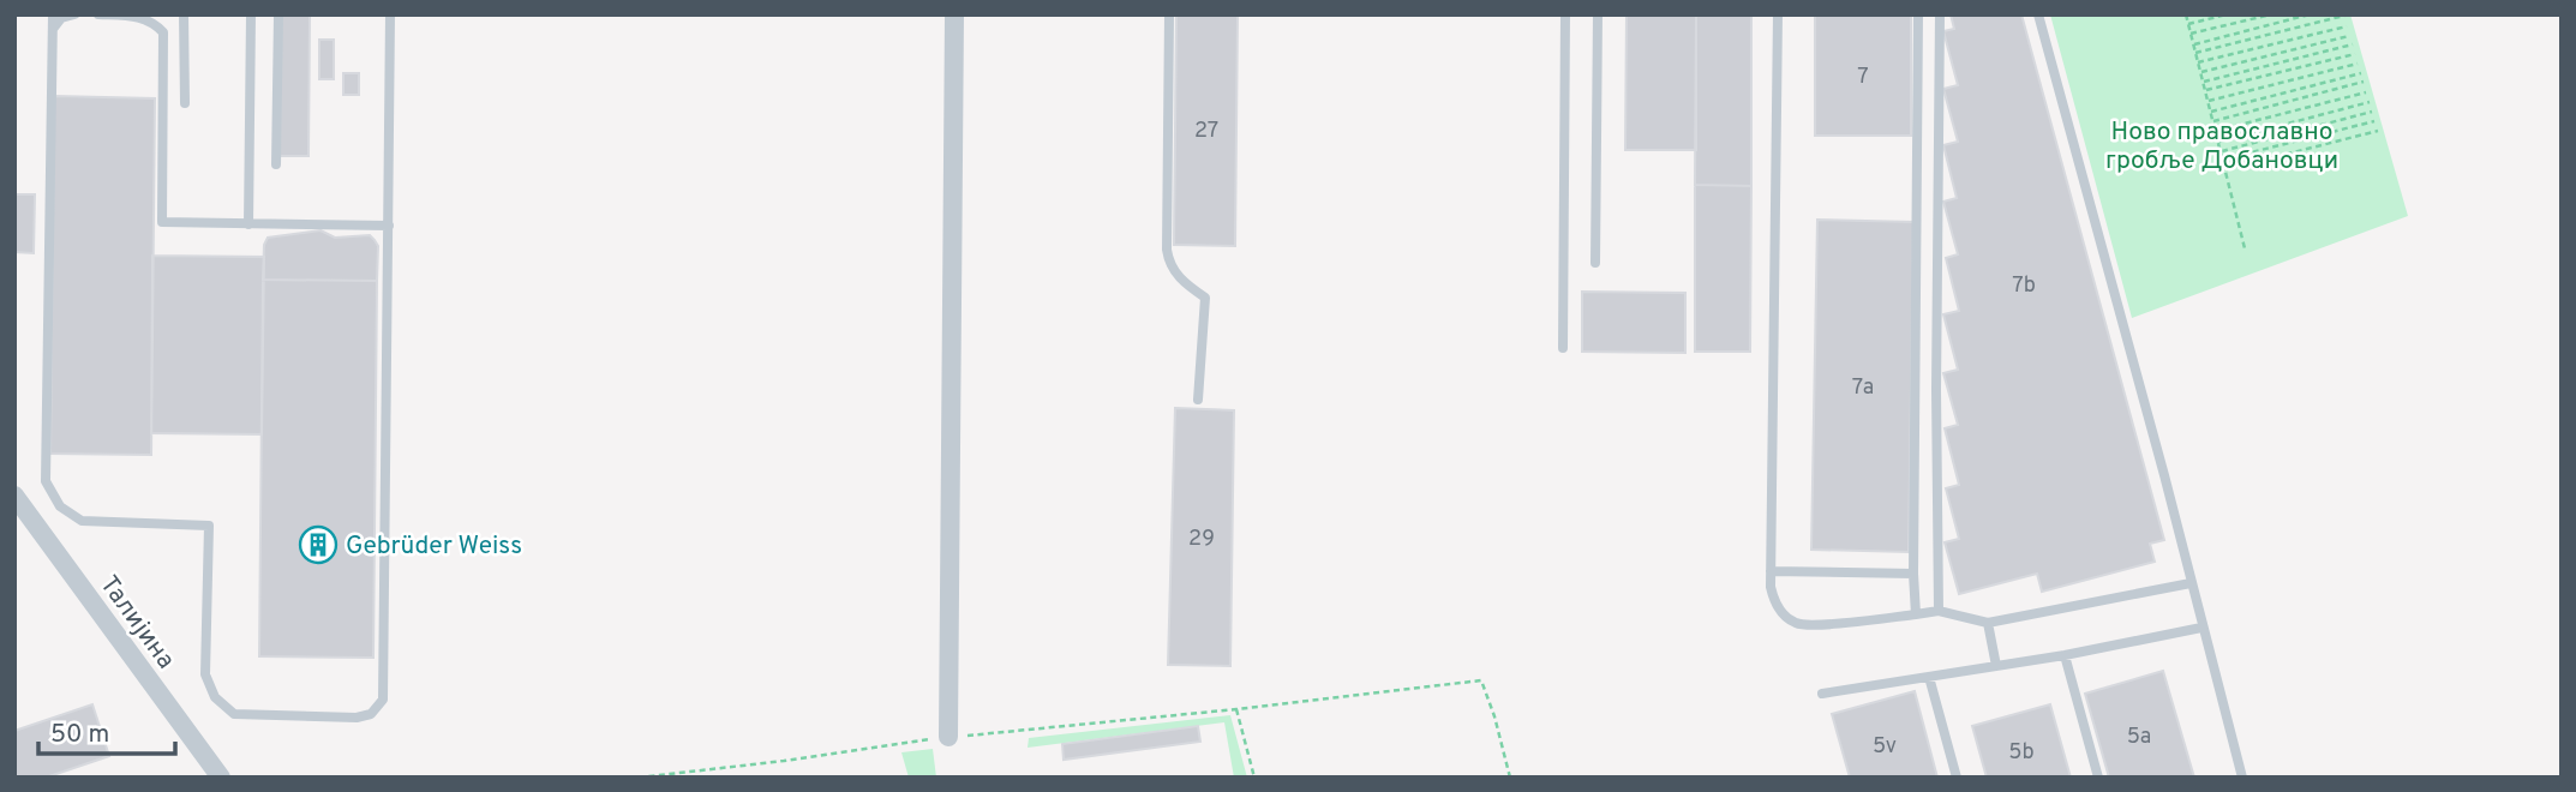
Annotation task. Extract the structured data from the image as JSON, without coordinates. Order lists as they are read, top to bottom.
{
  "streets": {
    "street": ["Талијина"]
  },
  "parks": ["Ново православно гробље Добановци"],
  "places": {
    "building": ["Gebrüder Weiss"]
  },
  "house_numbers": [
    "7",
    "27",
    "7b",
    "7a",
    "29",
    "5a",
    "5v",
    "5b"
  ],
  "scale_bar": "50 m"
}
